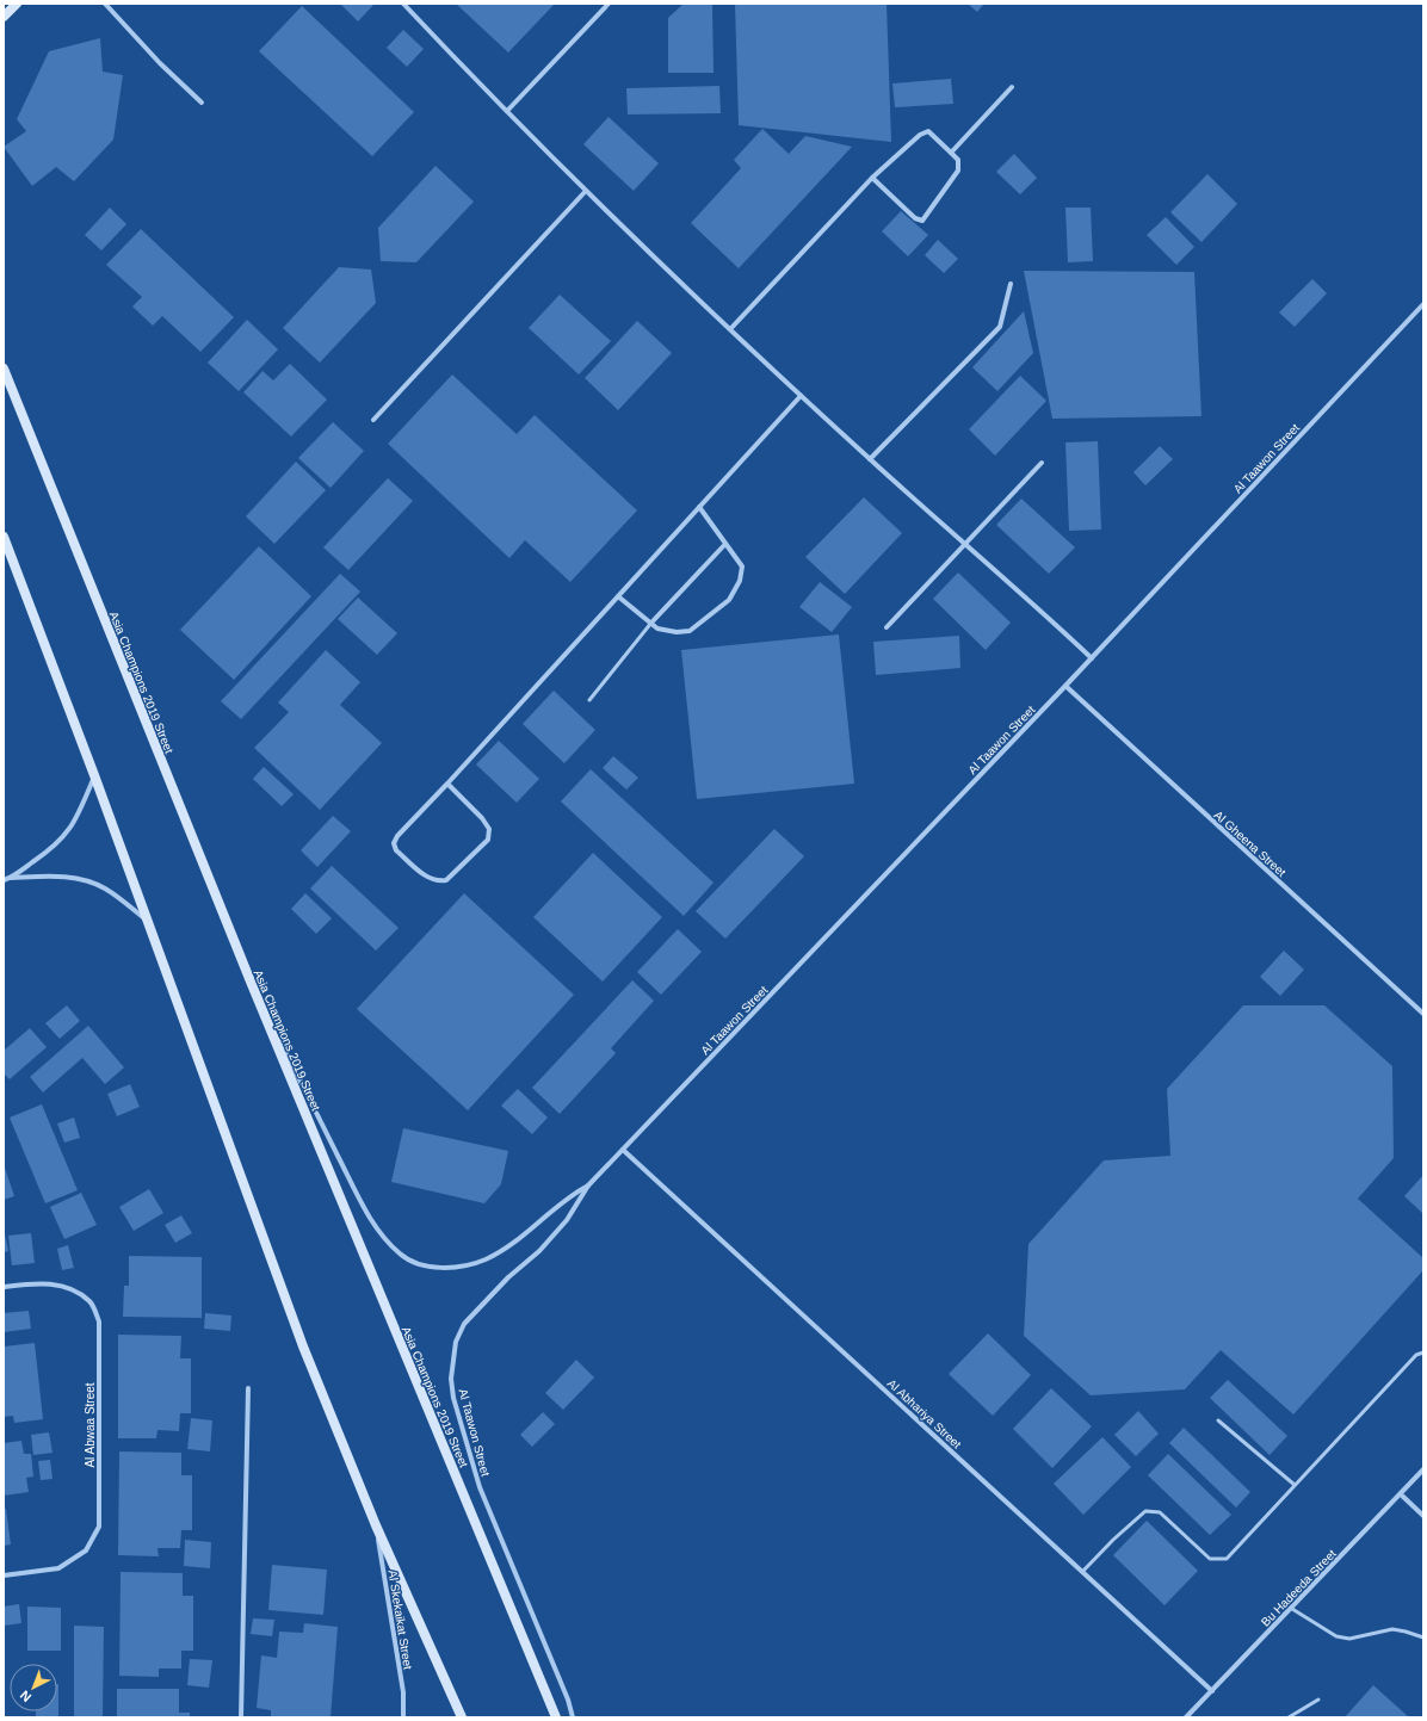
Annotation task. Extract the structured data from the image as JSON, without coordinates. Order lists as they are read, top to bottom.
{
  "streets": {
    "main road": ["Asia Champions 2019 Street"],
    "street": [
      "Al Taawon Street",
      "Al Gheena Street",
      "Al Abhariya Street",
      "Al Abwaa Street",
      "Bu Hadeeda Street",
      "Al Skekaikat Street"
    ]
  },
  "crossings": [
    ["Al Taawon Street", "Asia Champions 2019 Street"],
    ["Al Taawon Street", "Al Gheena Street"],
    ["Al Taawon Street", "Al Abhariya Street"],
    ["Al Abhariya Street", "Bu Hadeeda Street"]
  ],
  "north": "bottom left"
}
